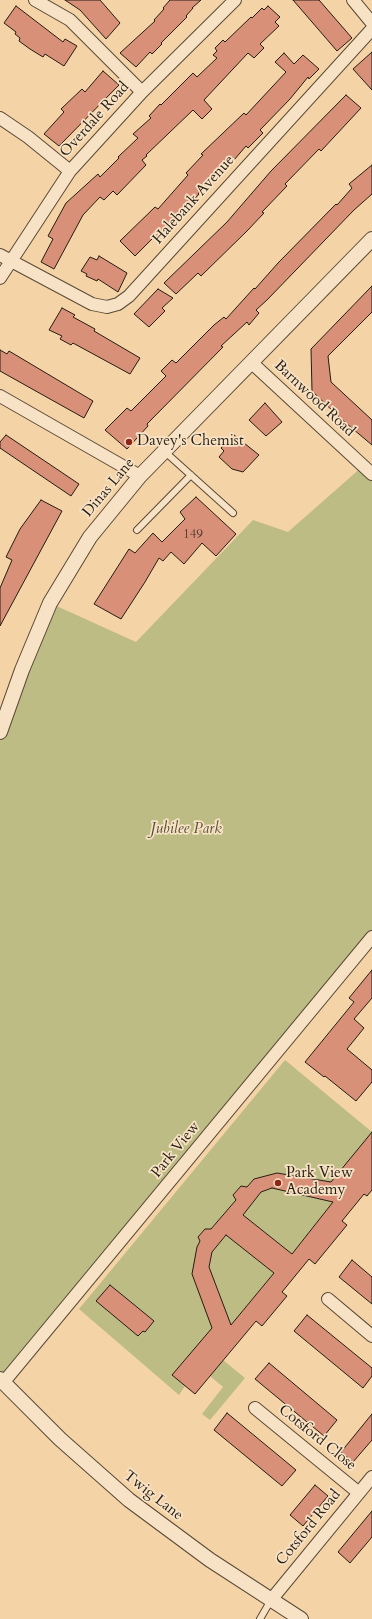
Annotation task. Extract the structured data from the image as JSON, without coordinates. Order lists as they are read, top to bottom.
{
  "streets": {
    "street": [
      "Overdale Road",
      "Halebank Avenue",
      "Barnwood Road",
      "Dinas Lane",
      "Park View",
      "Cotsford Close",
      "Twig Lane",
      "Cotsford Road"
    ]
  },
  "crossings": [
    ["Overdale Road", "Halebank Avenue"],
    ["Barnwood Road", "Dinas Lane"],
    ["Park View", "Twig Lane"],
    ["Cotsford Close", "Cotsford Road"],
    ["Twig Lane", "Cotsford Road"]
  ],
  "parks": ["Jubilee Park"],
  "places": ["Davey's Chemist", "Park View Academy"],
  "house_numbers": ["149"]
}
